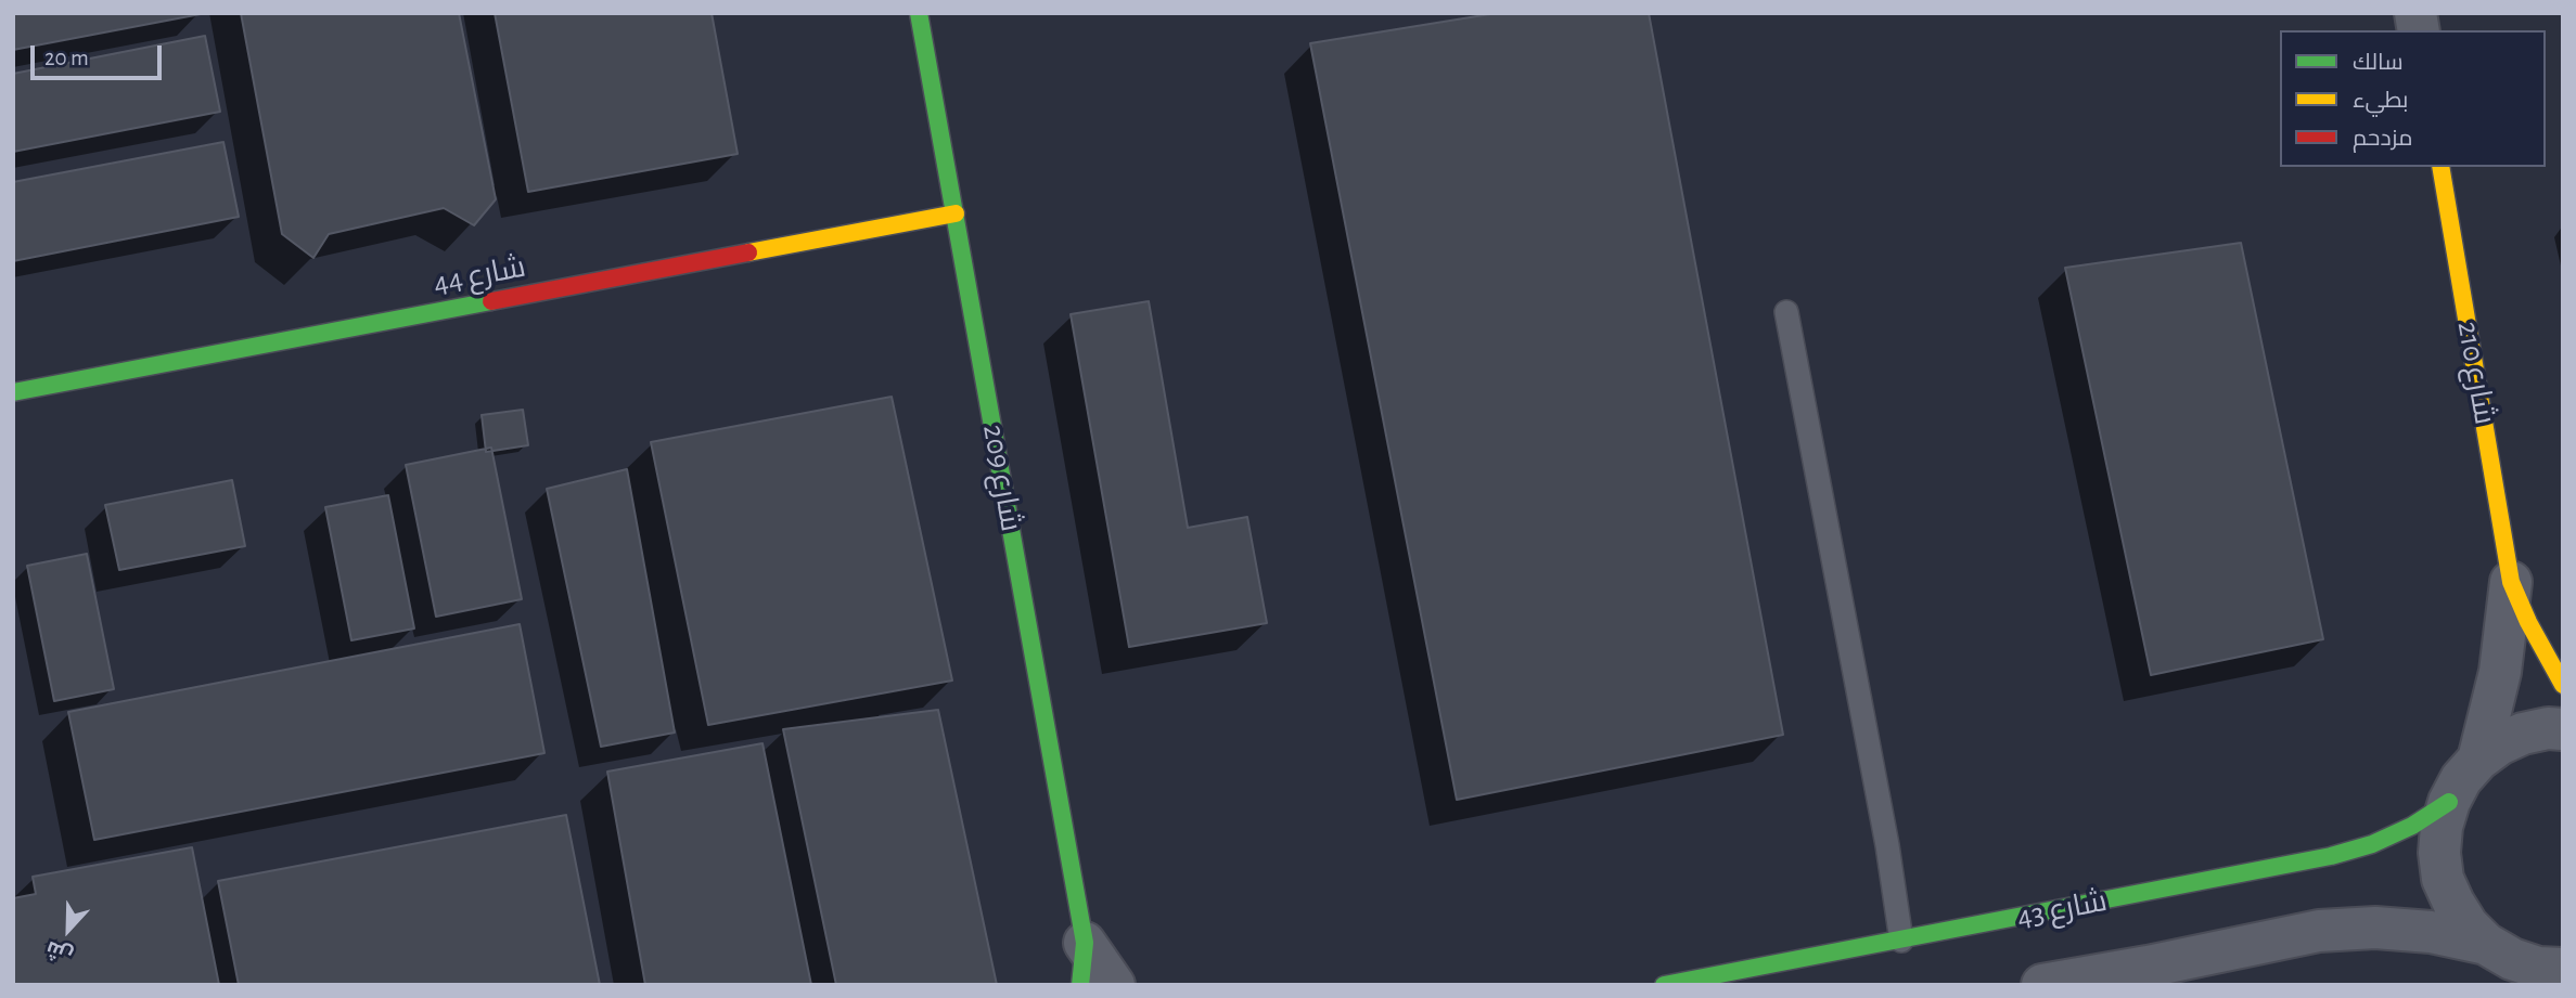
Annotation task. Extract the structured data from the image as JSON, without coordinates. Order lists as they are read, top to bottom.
{
  "streets": {
    "street": [
      "شارع 44",
      "شارع 210",
      "شارع 209",
      "شارع 43"
    ]
  },
  "crossings": [
    ["شارع 44", "شارع 209"]
  ],
  "legend": ["سالك", "بطيء", "مزدحم"],
  "scale_bar": "20 m",
  "north": "bottom"
}
